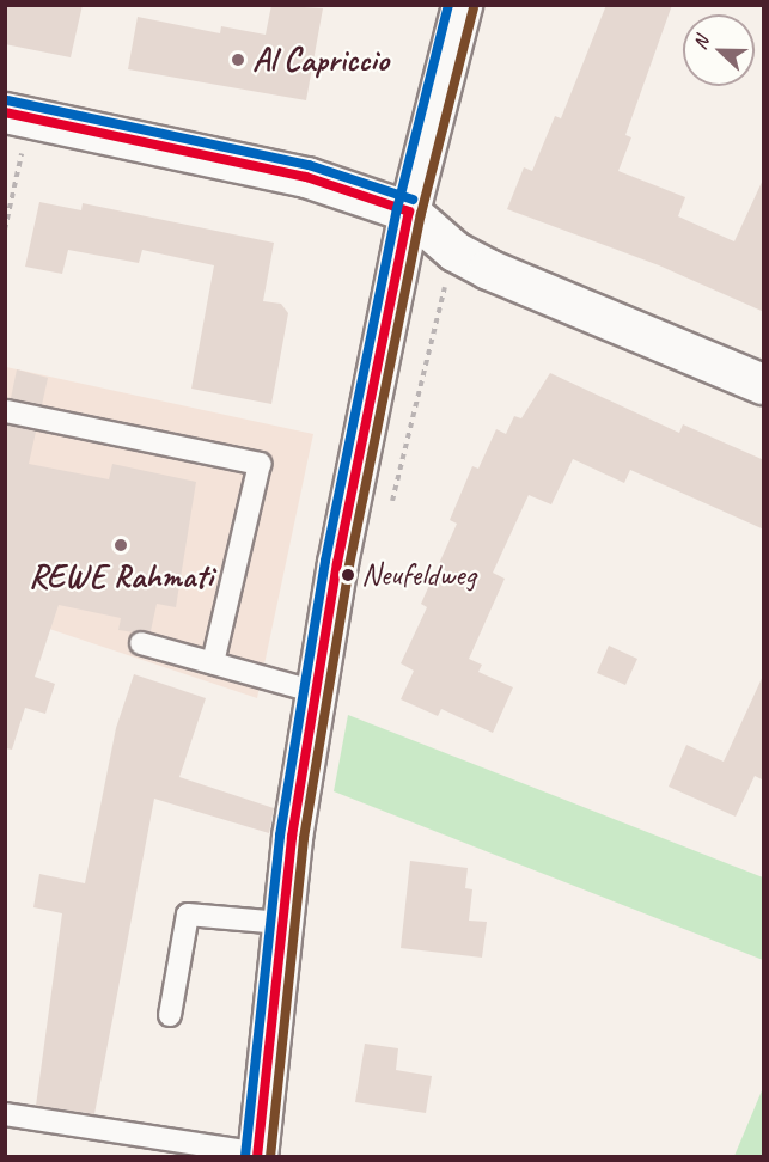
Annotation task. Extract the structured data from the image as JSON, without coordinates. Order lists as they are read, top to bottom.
{
  "places": ["Al Capriccio", "REWE Rahmati", "Neufeldweg"],
  "north": "left"
}
